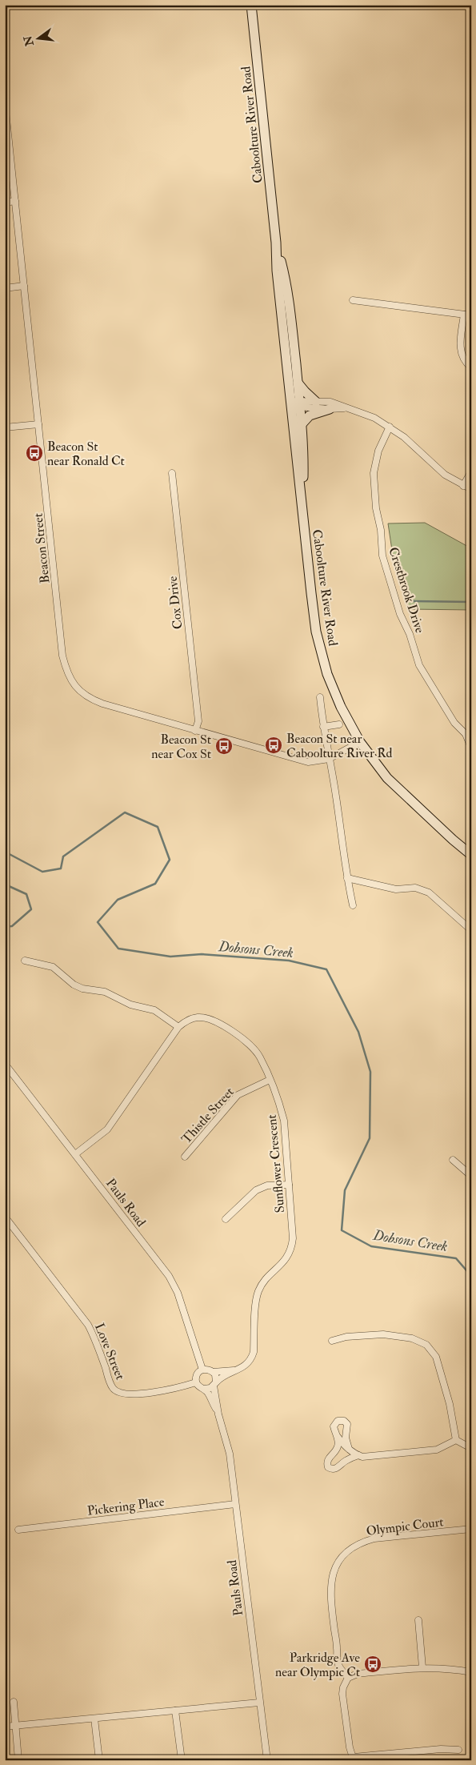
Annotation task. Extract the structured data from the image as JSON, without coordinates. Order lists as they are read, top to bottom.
{
  "streets": {
    "main road": ["Caboolture River Road"],
    "street": [
      "Beacon Street",
      "Crestbrook Drive",
      "Cox Drive",
      "Thistle Street",
      "Sunflower Crescent",
      "Pauls Road",
      "Love Street",
      "Pickering Place",
      "Olympic Court"
    ]
  },
  "crossings": [
    ["Caboolture River Road", "Beacon Street"],
    ["Beacon Street", "Cox Drive"],
    ["Thistle Street", "Sunflower Crescent"],
    ["Sunflower Crescent", "Pauls Road"],
    ["Sunflower Crescent", "Love Street"],
    ["Pauls Road", "Love Street"],
    ["Pauls Road", "Pickering Place"]
  ],
  "water": ["Dobsons Creek"],
  "places": {
    "bus stop": [
      "Beacon St near Ronald Ct",
      "Beacon St near Caboolture River Rd",
      "Beacon St near Cox St",
      "Parkridge Ave near Olympic Ct"
    ]
  },
  "north": "left"
}
